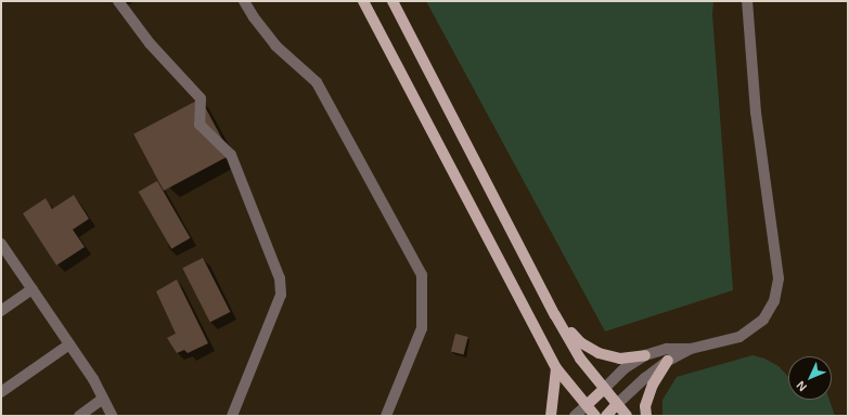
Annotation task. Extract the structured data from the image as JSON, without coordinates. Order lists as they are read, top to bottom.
{
  "north": "bottom left"
}
